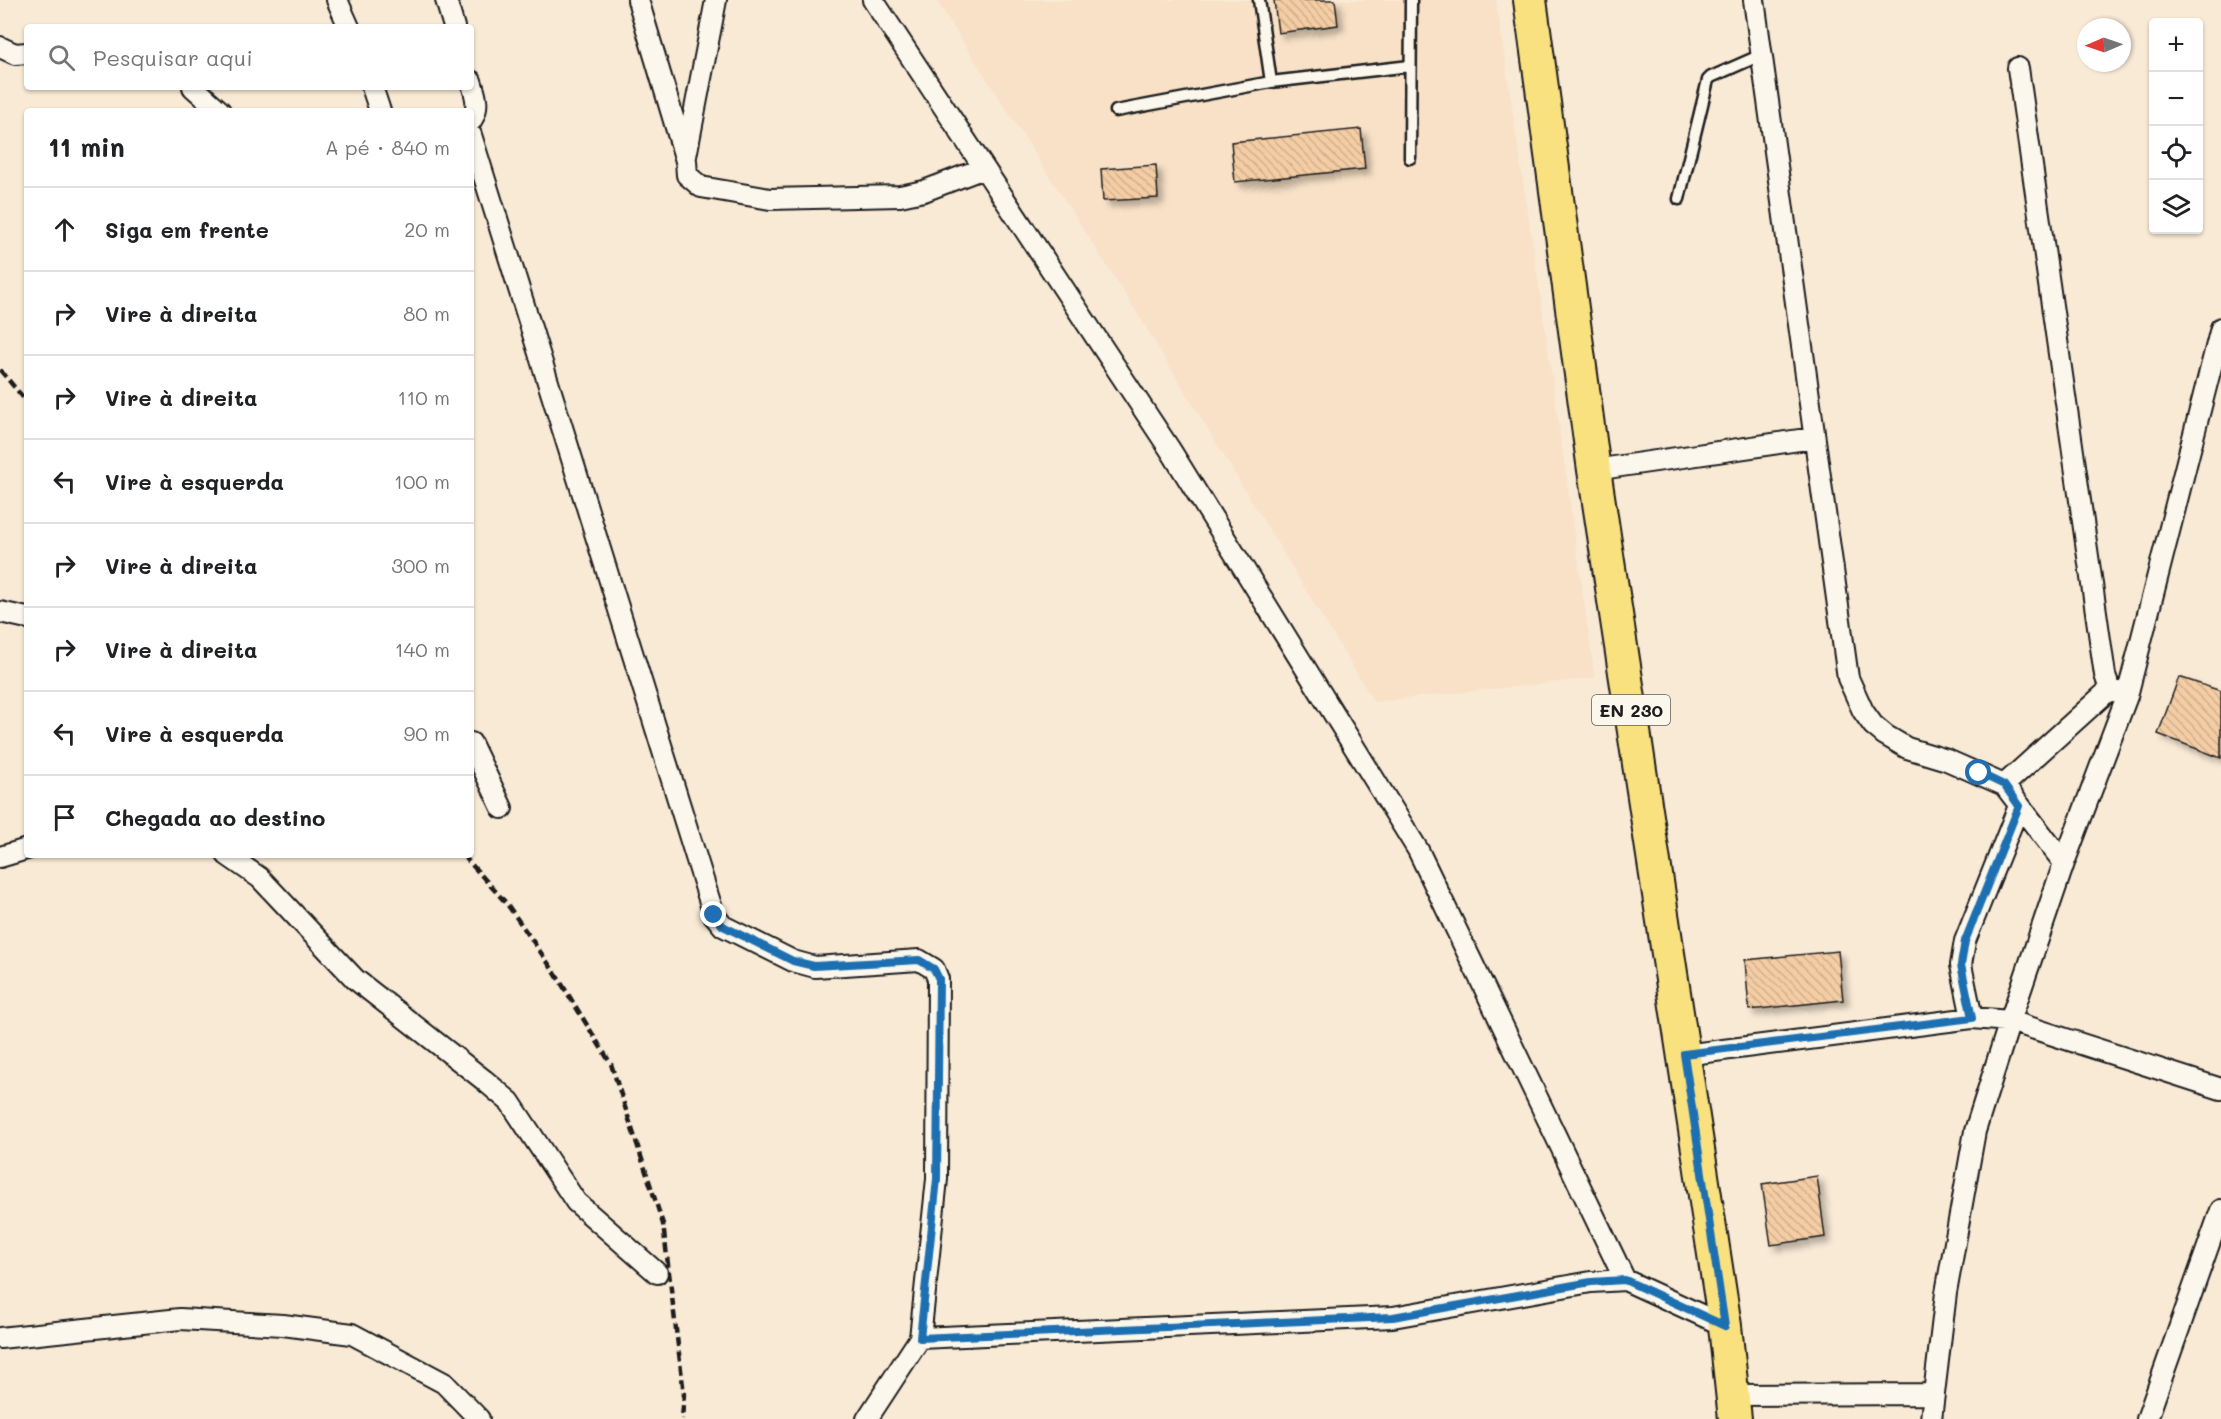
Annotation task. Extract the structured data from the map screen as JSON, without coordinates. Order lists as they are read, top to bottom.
{
  "streets": {
    "main road": ["EN 230"]
  },
  "north": "left",
  "page": {
    "map_buttons": ["+", "−"],
    "search": "Pesquisar aqui",
    "heading": ["11 min", "A pé · 840 m"],
    "list": [
      ["Siga em frente", "20 m"],
      ["Vire à direita", "80 m"],
      ["Vire à direita", "110 m"],
      ["Vire à esquerda", "100 m"],
      ["Vire à direita", "300 m"],
      ["Vire à direita", "140 m"],
      ["Vire à esquerda", "90 m"],
      "Chegada ao destino"
    ]
  }
}
